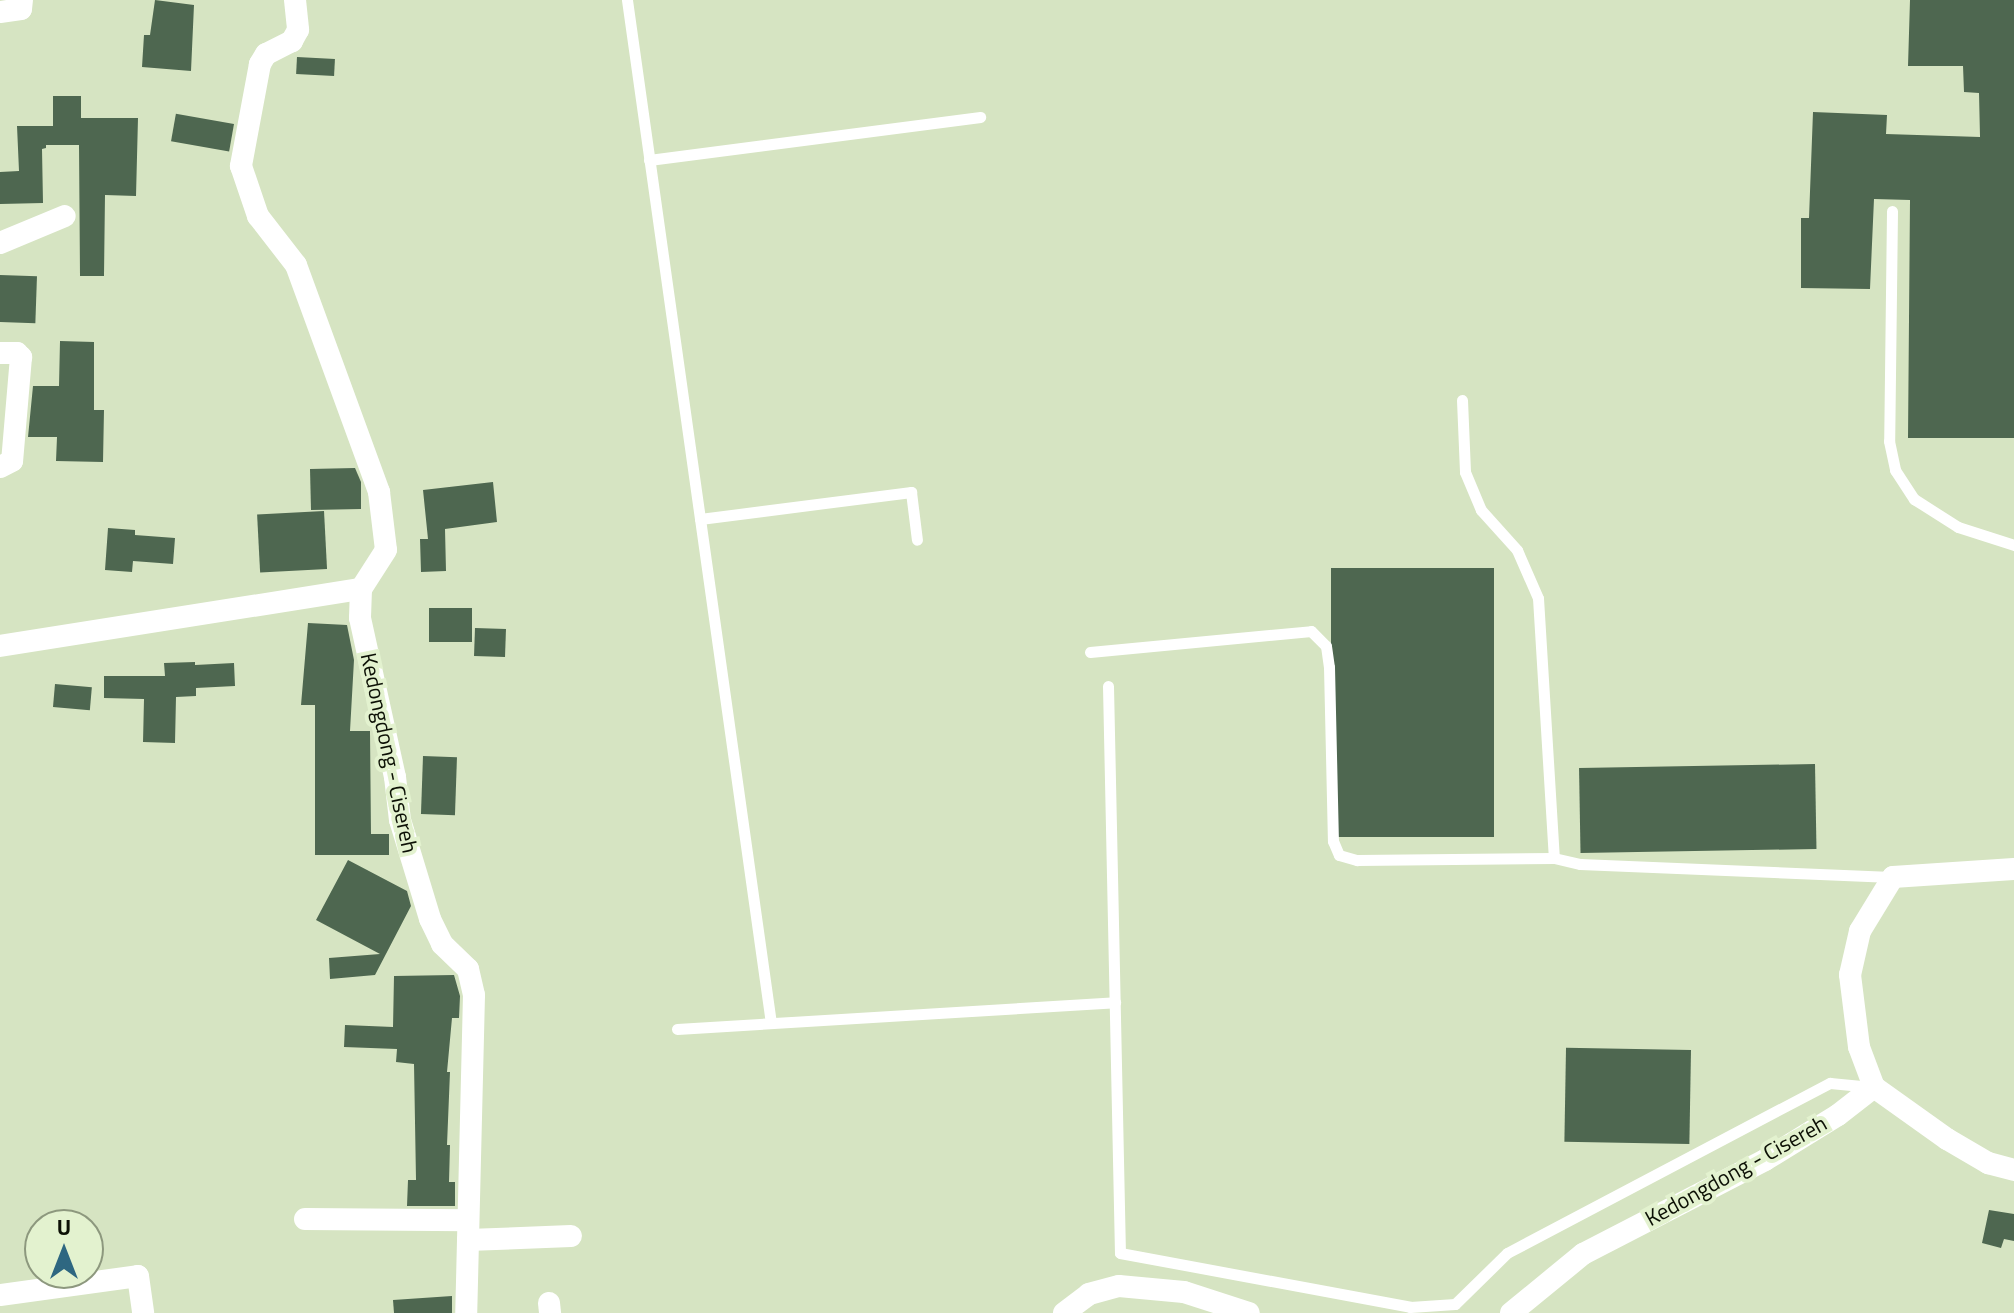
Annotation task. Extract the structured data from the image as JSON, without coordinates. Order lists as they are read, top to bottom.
{
  "streets": {
    "street": ["Kedongdong - Cisereh"]
  },
  "north": "top"
}
